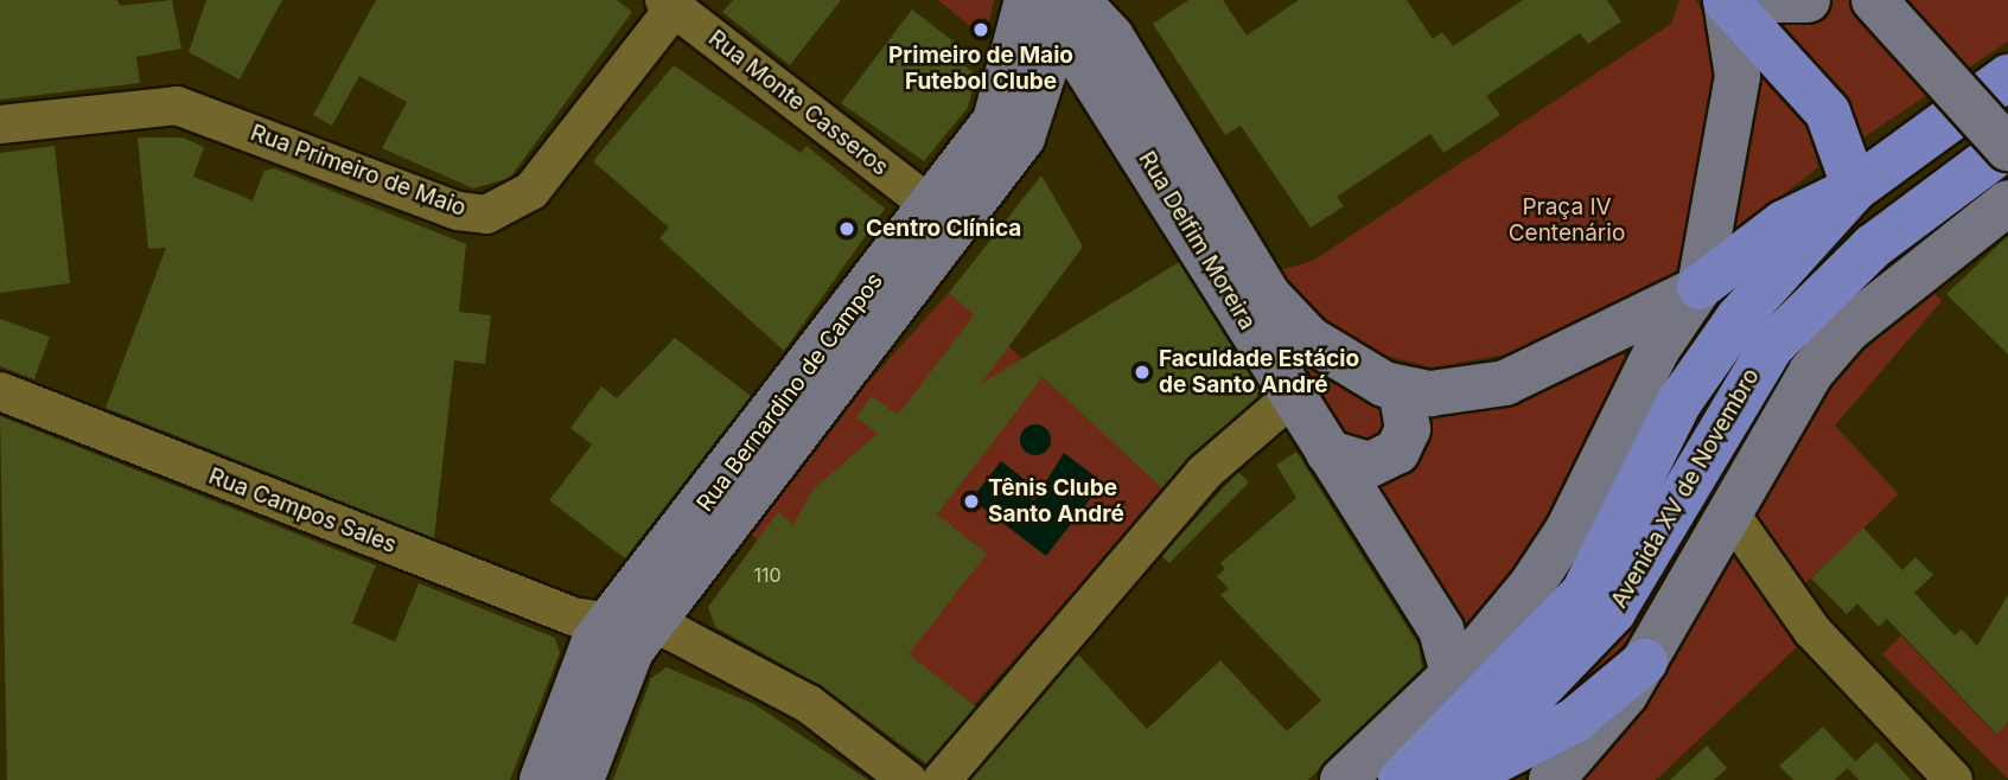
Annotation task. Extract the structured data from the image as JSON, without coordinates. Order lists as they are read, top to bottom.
{
  "streets": {
    "highway": ["Avenida XV de Novembro"],
    "main road": ["Rua Delfim Moreira", "Rua Bernardino de Campos"],
    "street": ["Rua Monte Casseros", "Rua Primeiro de Maio", "Rua Campos Sales"]
  },
  "crossings": [
    ["Rua Monte Casseros", "Rua Primeiro de Maio"],
    ["Rua Monte Casseros", "Rua Bernardino de Campos"],
    ["Rua Delfim Moreira", "Rua Bernardino de Campos"],
    ["Rua Bernardino de Campos", "Rua Campos Sales"]
  ],
  "parks": ["Praça IV Centenário"],
  "places": [
    "Primeiro de Maio Futebol Clube",
    "Centro Clínica",
    "Faculdade Estácio de Santo André",
    "Tênis Clube Santo André"
  ],
  "house_numbers": ["110"]
}
